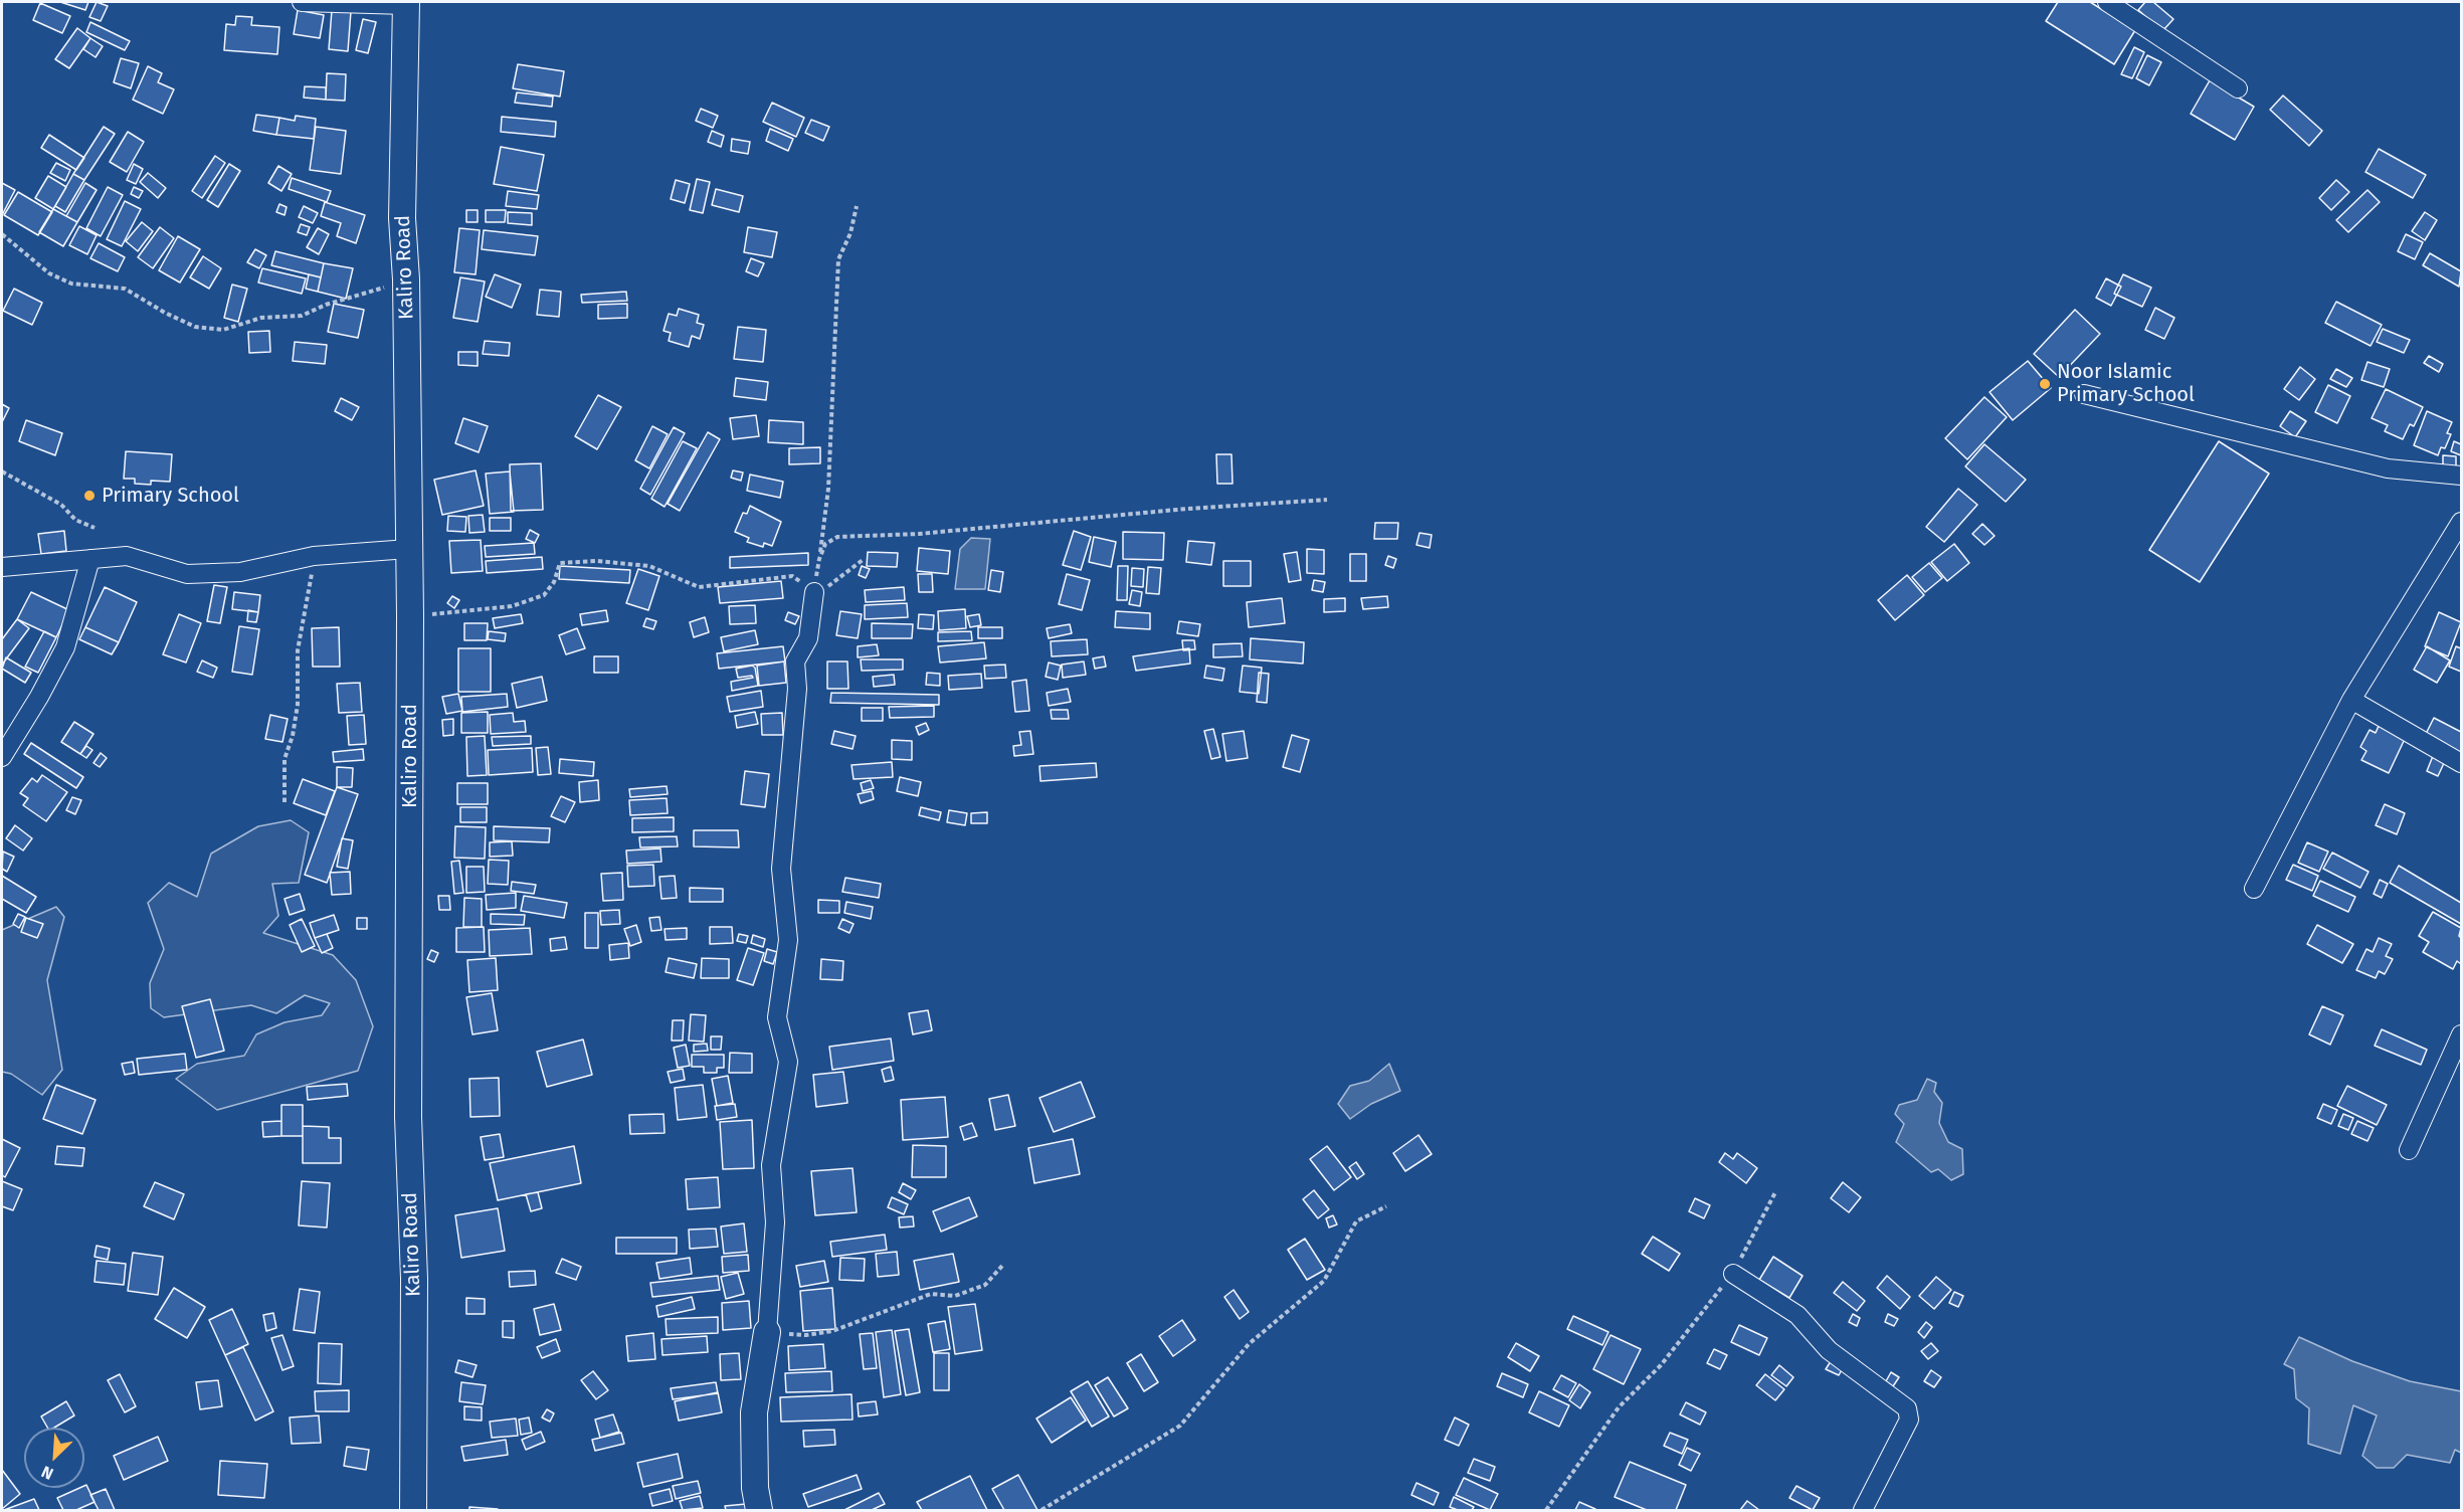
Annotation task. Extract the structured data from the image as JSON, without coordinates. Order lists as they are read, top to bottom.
{
  "streets": {
    "main road": ["Kaliro Road"]
  },
  "places": ["Noor Islamic Primary School", "Primary School"],
  "north": "bottom left"
}
